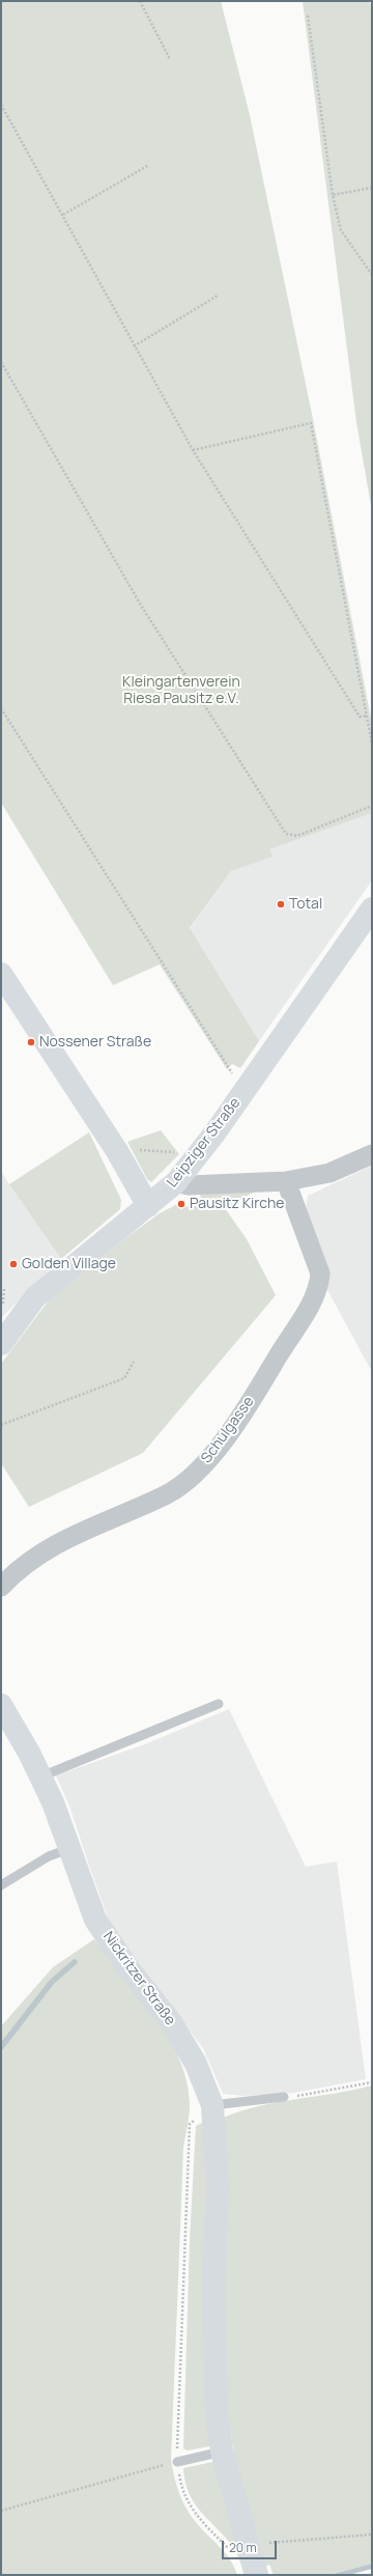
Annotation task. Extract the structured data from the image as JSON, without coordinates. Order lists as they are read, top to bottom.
{
  "streets": {
    "street": ["Leipziger Straße", "Schulgasse", "Nickritzer Straße"]
  },
  "parks": ["Kleingartenverein Riesa Pausitz e.V."],
  "places": [
    "Total",
    "Nossener Straße",
    "Pausitz Kirche",
    "Golden Village"
  ],
  "scale_bar": "20 m"
}
